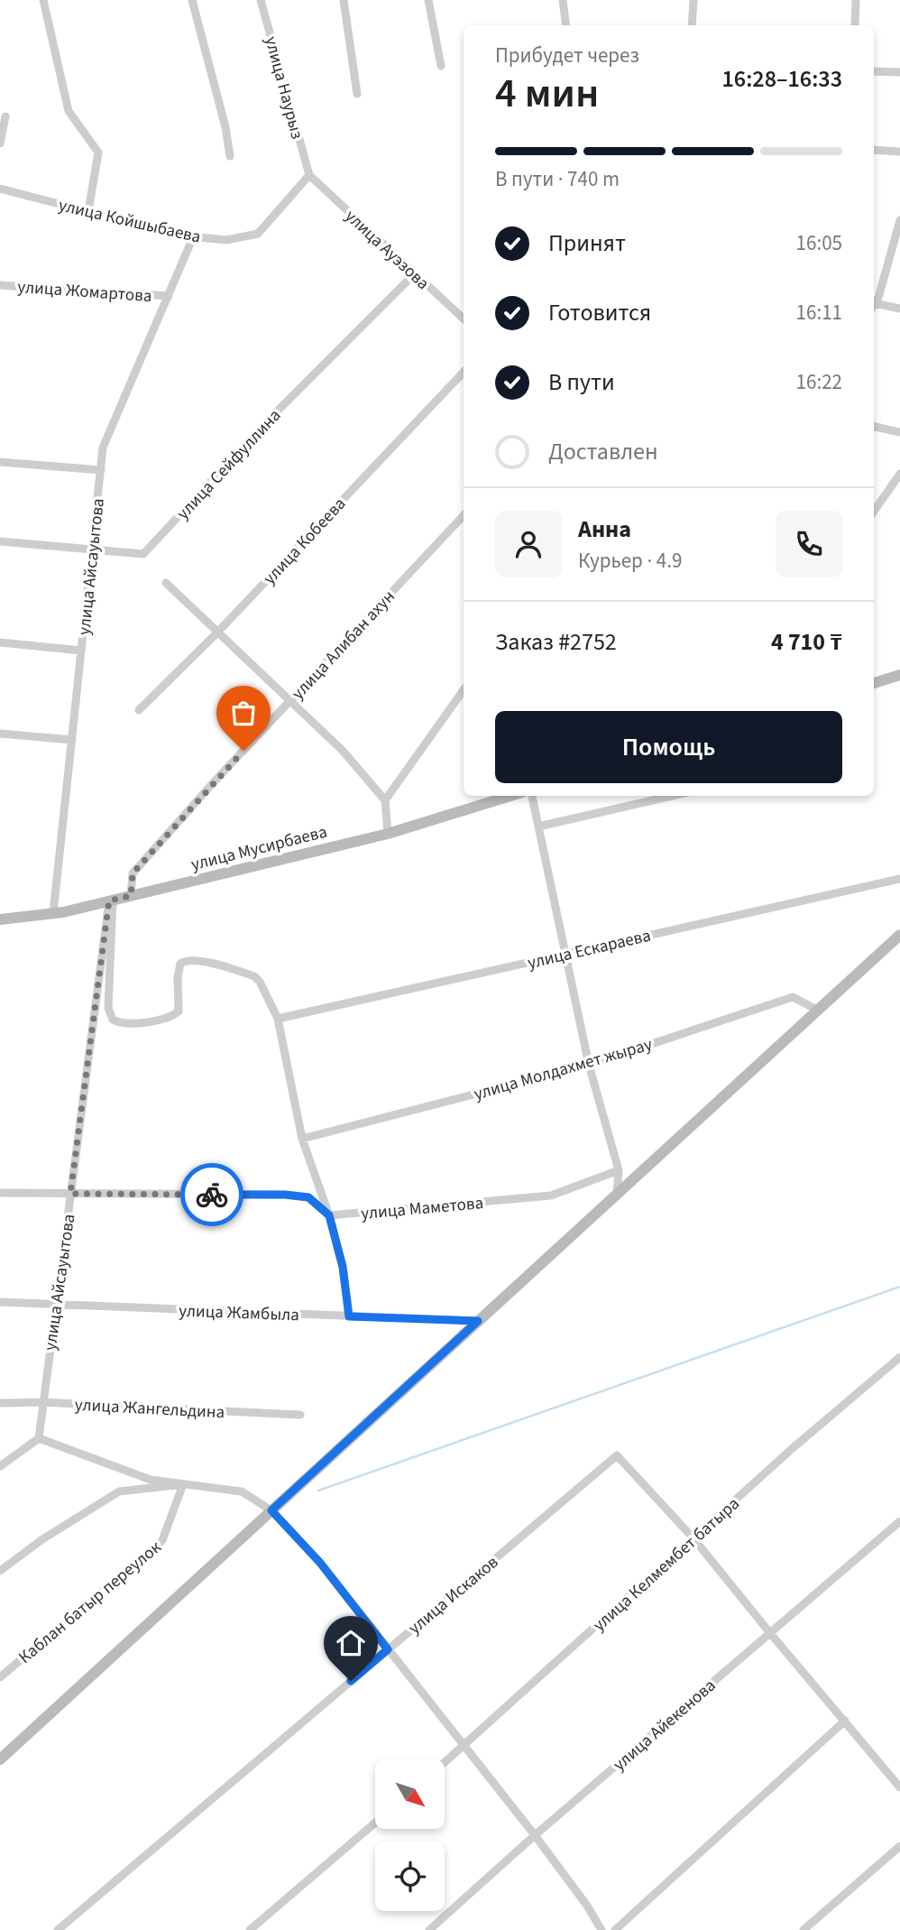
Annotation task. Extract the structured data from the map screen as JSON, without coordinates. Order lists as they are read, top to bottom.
{
  "streets": {
    "main road": ["улица Мусирбаева"],
    "street": [
      "улица Наурыз",
      "улица Койшыбаева",
      "улица Ауэзова",
      "улица Жомартова",
      "улица Сейфуллина",
      "улица Кобеева",
      "улица Айсауытова",
      "улица Алибан ахун",
      "улица Ескараева",
      "улица Молдахмет жырау",
      "улица Маметова",
      "улица Жамбыла",
      "улица Жангельдина",
      "улица Келмембет батыра",
      "улица Искаков",
      "Каблан батыр переулок",
      "улица Айекенова"
    ]
  },
  "crossings": [
    ["улица Наурыз", "улица Койшыбаева"],
    ["улица Наурыз", "улица Ауэзова"],
    ["улица Койшыбаева", "улица Ауэзова"],
    ["улица Койшыбаева", "улица Айсауытова"],
    ["улица Ауэзова", "улица Сейфуллина"],
    ["улица Жомартова", "улица Айсауытова"],
    ["улица Сейфуллина", "улица Айсауытова"],
    ["улица Айсауытова", "улица Мусирбаева"],
    ["улица Айсауытова", "улица Жамбыла"],
    ["улица Айсауытова", "улица Жангельдина"],
    ["улица Алибан ахун", "улица Мусирбаева"],
    ["улица Келмембет батыра", "улица Искаков"]
  ],
  "north": "bottom right",
  "page": {
    "heading": ["4 мин", "Прибудет через", "16:28–16:33"],
    "panel": [
      "Анна",
      "Курьер · 4.9",
      "Заказ #2752",
      "4 710 ₸"
    ],
    "bar": "В пути · 740 m",
    "list": [
      ["Принят", "16:05"],
      ["Готовится", "16:11"],
      ["В пути", "16:22"],
      "Доставлен"
    ],
    "buttons": "Помощь"
  }
}
